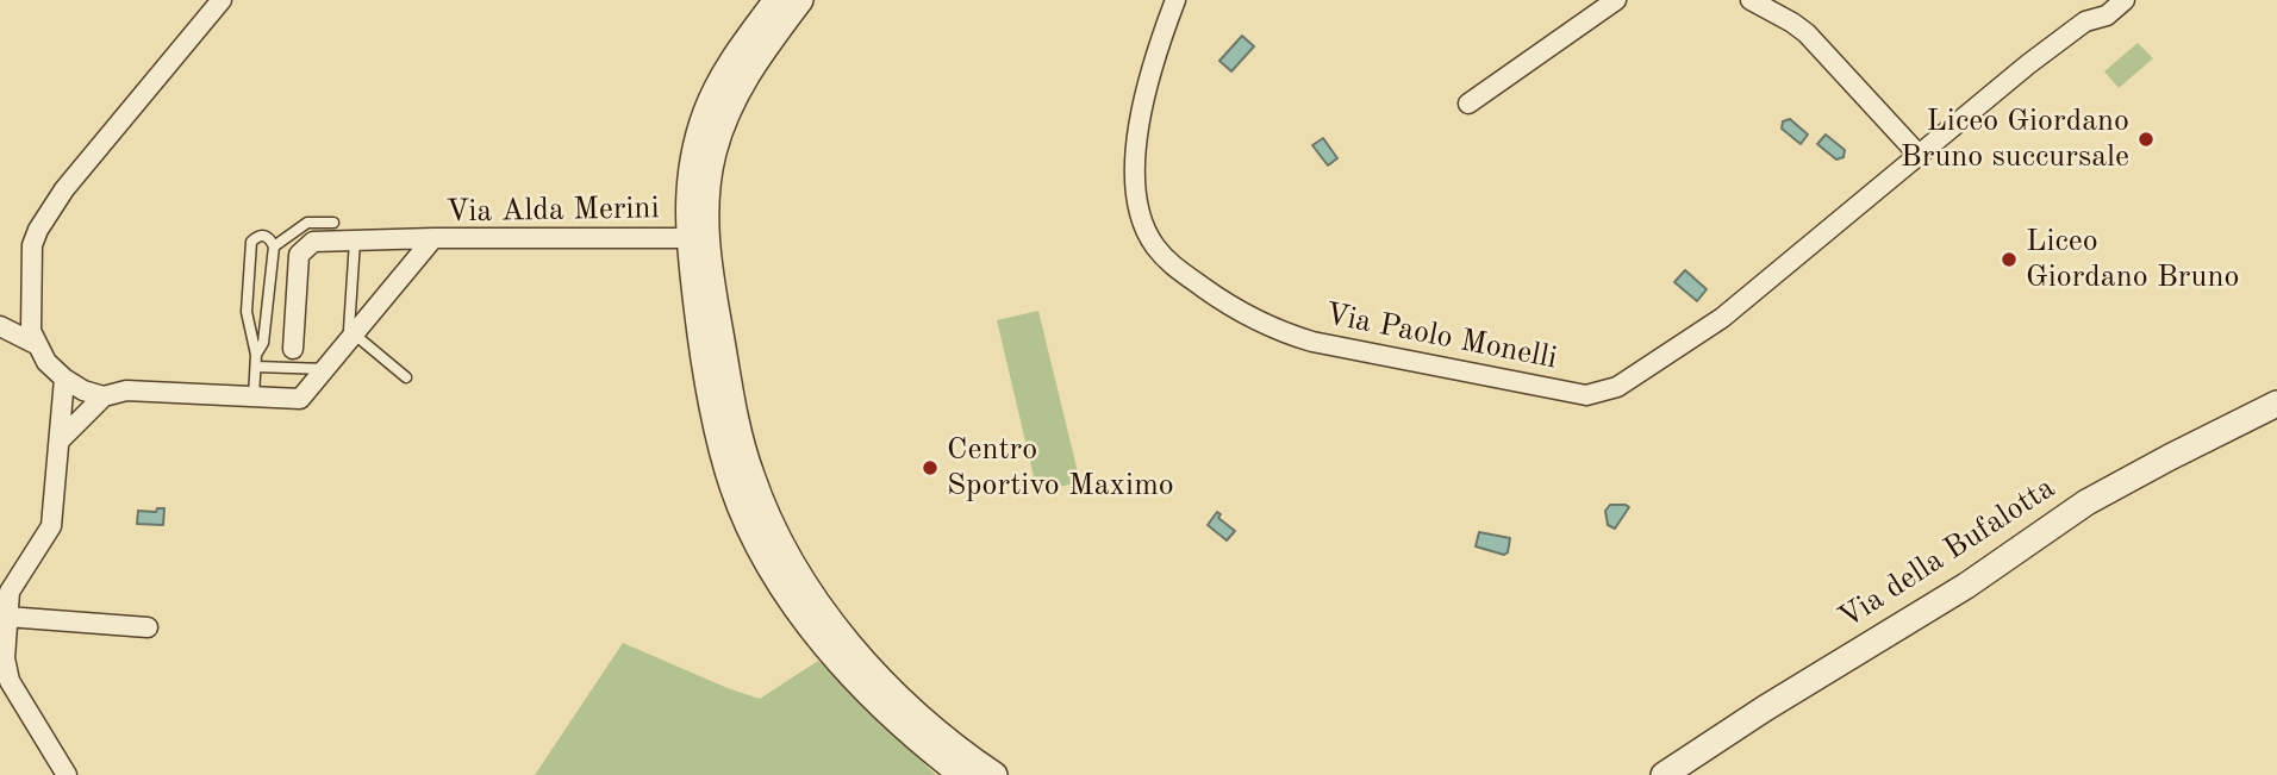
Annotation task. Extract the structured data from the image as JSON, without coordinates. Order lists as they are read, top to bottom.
{
  "streets": {
    "street": ["Via Alda Merini", "Via Paolo Monelli", "Via della Bufalotta"]
  },
  "places": ["Liceo Giordano Bruno succursale", "Liceo Giordano Bruno", "Centro Sportivo Maximo"]
}
